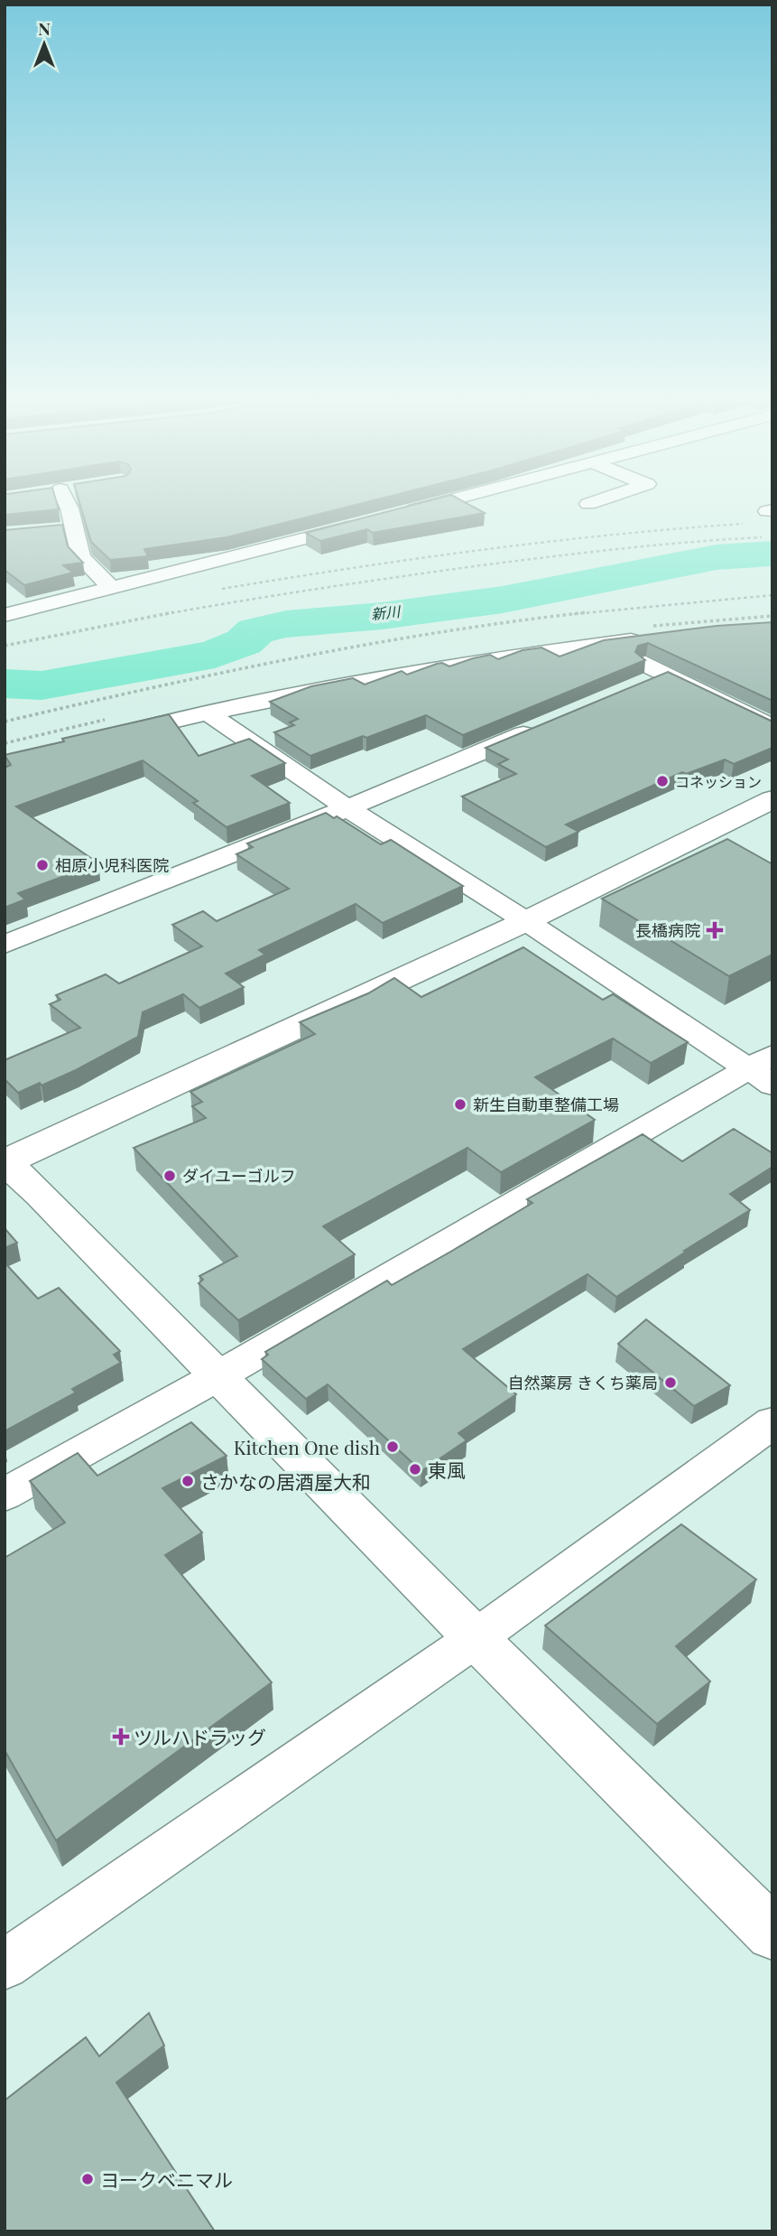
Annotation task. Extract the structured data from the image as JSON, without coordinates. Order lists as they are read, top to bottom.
{
  "water": ["新川"],
  "places": {
    "other": [
      "コネッション",
      "相原小児科医院",
      "新生自動車整備工場",
      "ダイユーゴルフ",
      "自然薬房 きくち薬局",
      "Kitchen One dish",
      "東風",
      "さかなの居酒屋大和",
      "ヨークベニマル"
    ],
    "health": ["長橋病院", "ツルハドラッグ"]
  },
  "north": "top"
}
